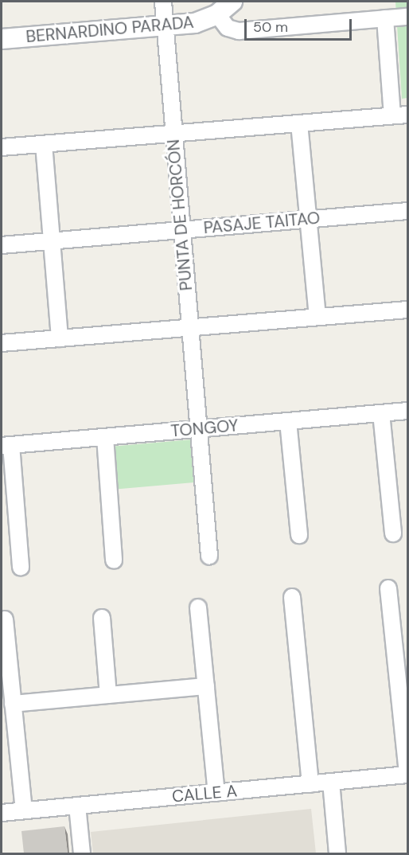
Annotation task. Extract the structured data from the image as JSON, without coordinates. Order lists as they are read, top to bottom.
{
  "streets": {
    "street": [
      "BERNARDINO PARADA",
      "PUNTA DE HORCÓN",
      "PASAJE TAITAO",
      "TONGOY",
      "CALLE A"
    ]
  },
  "crossings": [
    ["BERNARDINO PARADA", "PUNTA DE HORCÓN"],
    ["PUNTA DE HORCÓN", "PASAJE TAITAO"],
    ["PUNTA DE HORCÓN", "TONGOY"]
  ],
  "scale_bar": "50 m"
}
